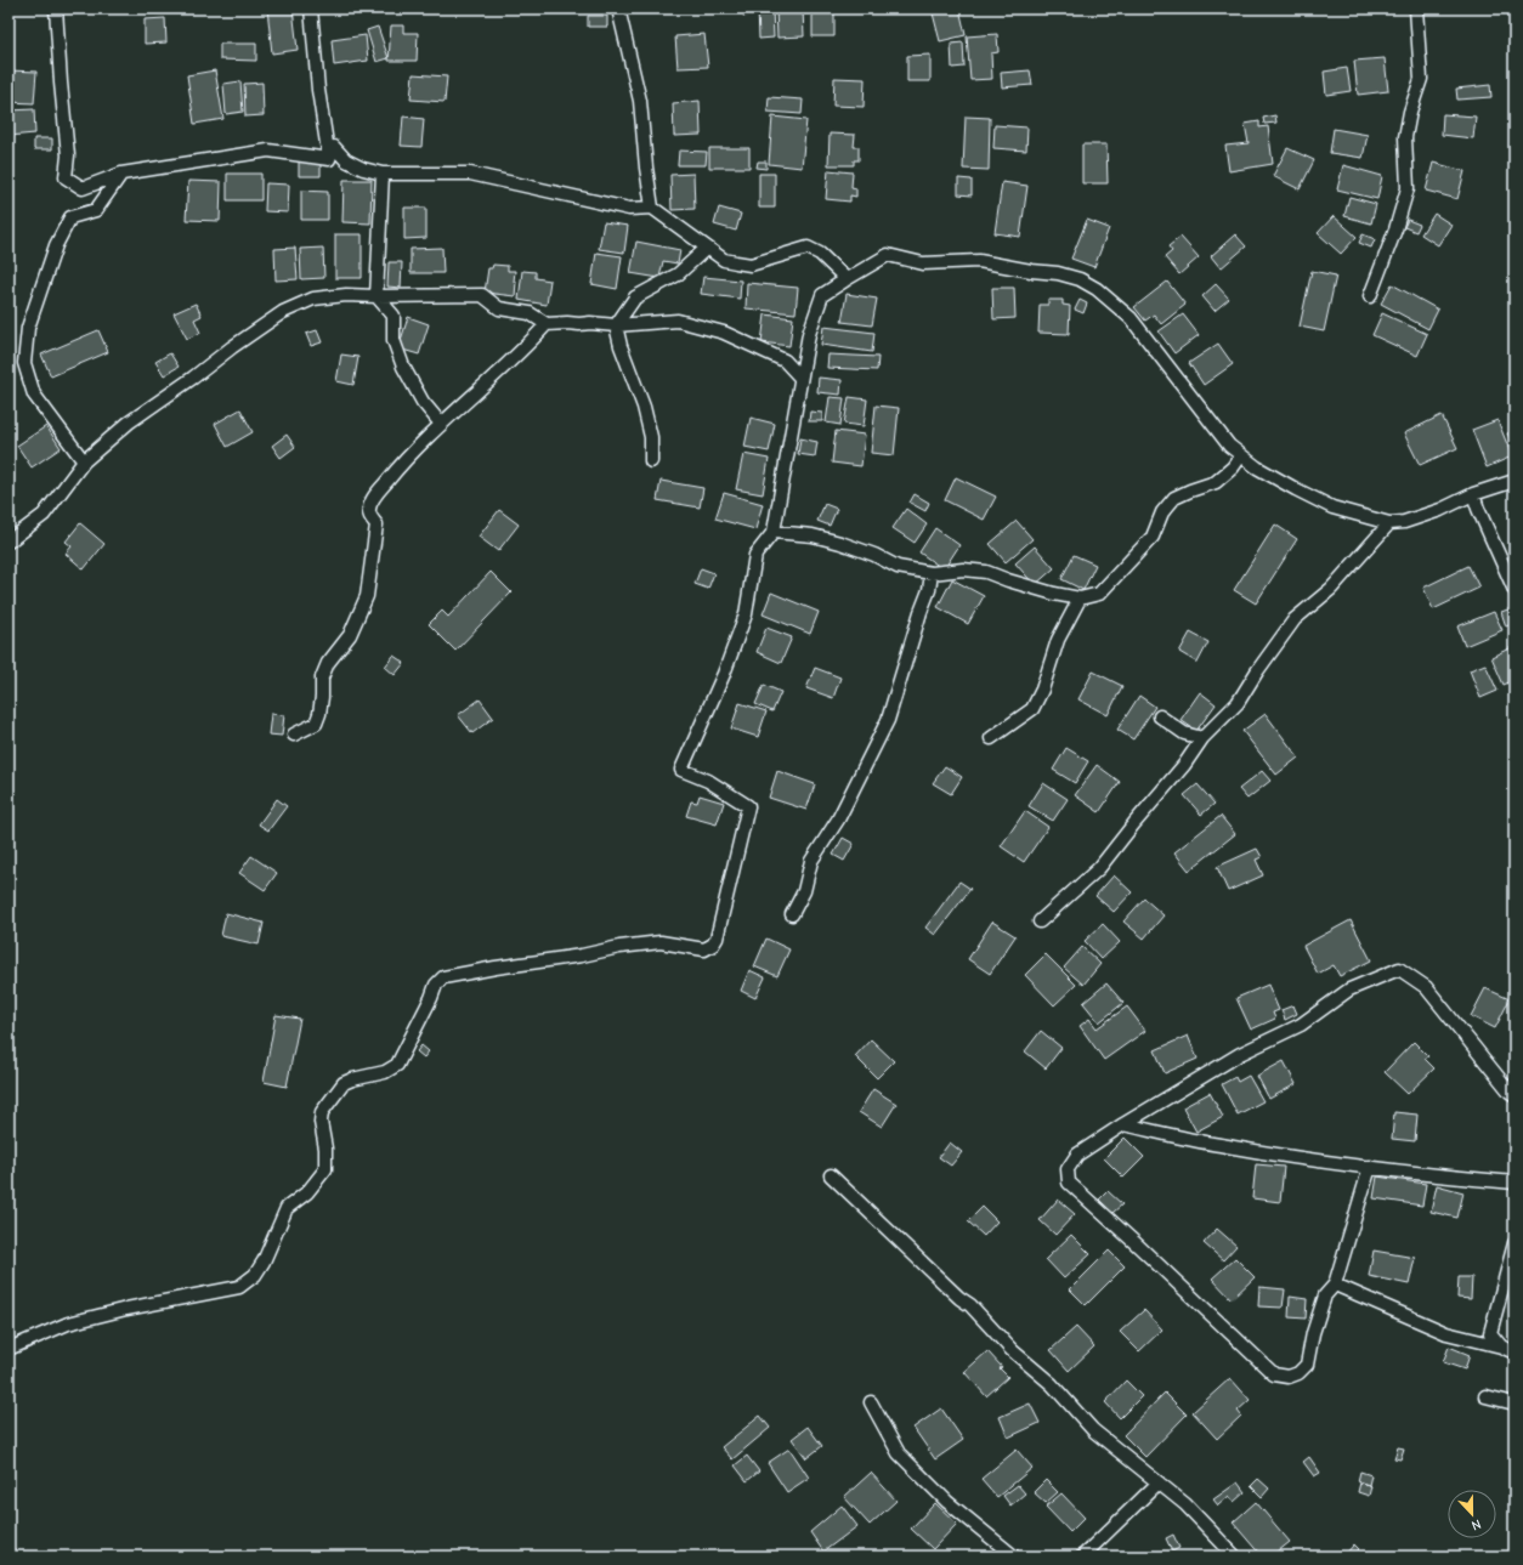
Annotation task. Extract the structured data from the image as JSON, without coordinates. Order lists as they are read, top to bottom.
{
  "north": "bottom"
}
